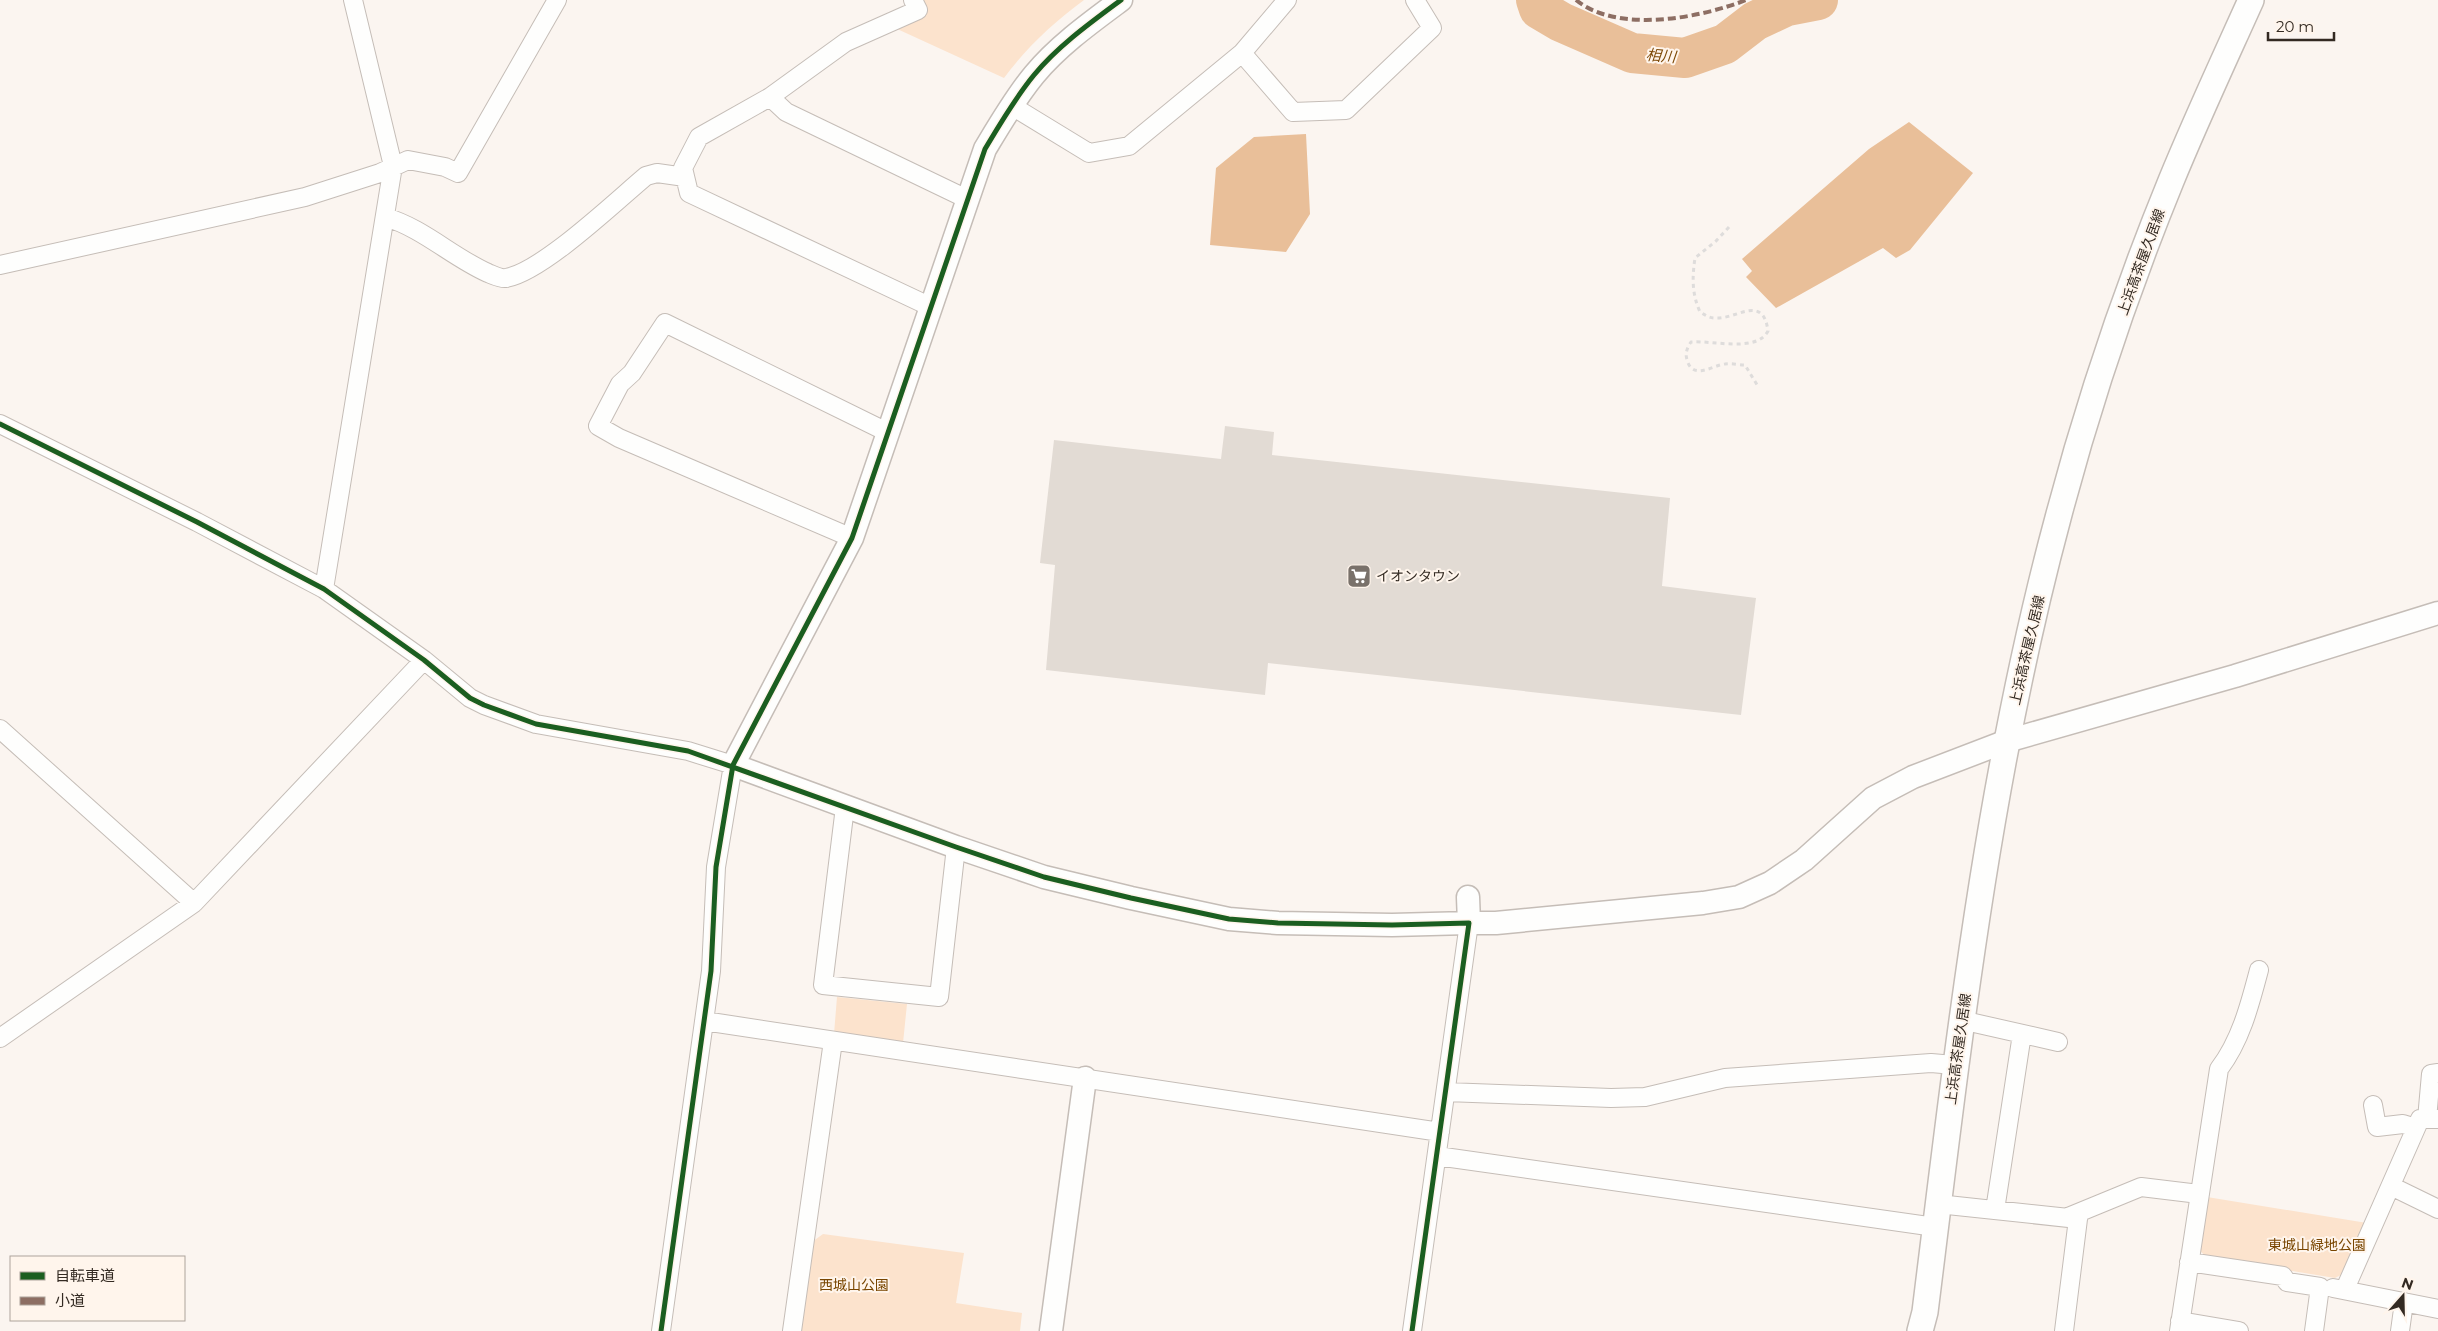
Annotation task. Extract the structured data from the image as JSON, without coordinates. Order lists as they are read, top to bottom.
{
  "streets": {
    "main road": ["上浜高茶屋久居線"]
  },
  "water": ["相川"],
  "parks": ["東城山緑地公園", "西城山公園"],
  "places": {
    "supermarket": ["イオンタウン"]
  },
  "legend": ["自転車道", "小道"],
  "scale_bar": "20 m",
  "north": "top"
}
